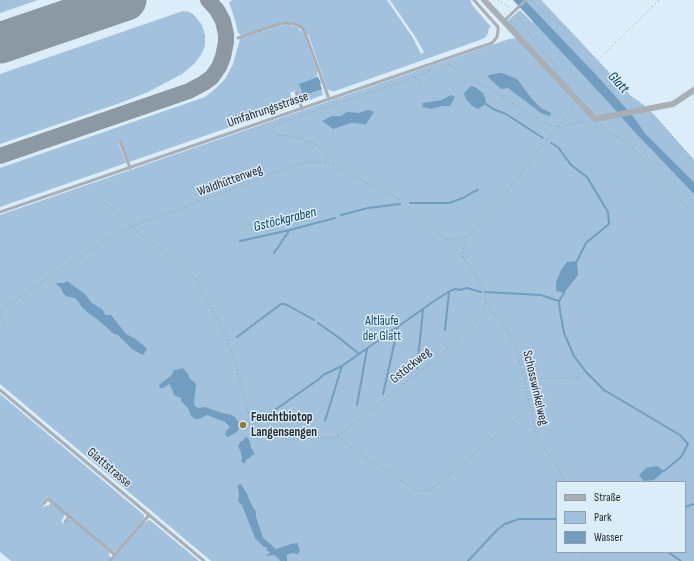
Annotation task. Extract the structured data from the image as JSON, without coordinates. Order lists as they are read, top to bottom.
{
  "streets": {
    "lane": ["Umfahrungsstrasse", "Glattstrasse"],
    "path": ["Waldhüttenweg", "Gstöckweg", "Schosswinkelweg"]
  },
  "crossings": [
    ["Waldhüttenweg", "Schosswinkelweg"],
    ["Gstöckweg", "Schosswinkelweg"]
  ],
  "water": ["Glatt", "Gstöckgraben"],
  "parks": ["Altläufe der Glatt"],
  "places": ["Feuchtbiotop Langensengen"],
  "legend": ["Straße", "Park", "Wasser"]
}
